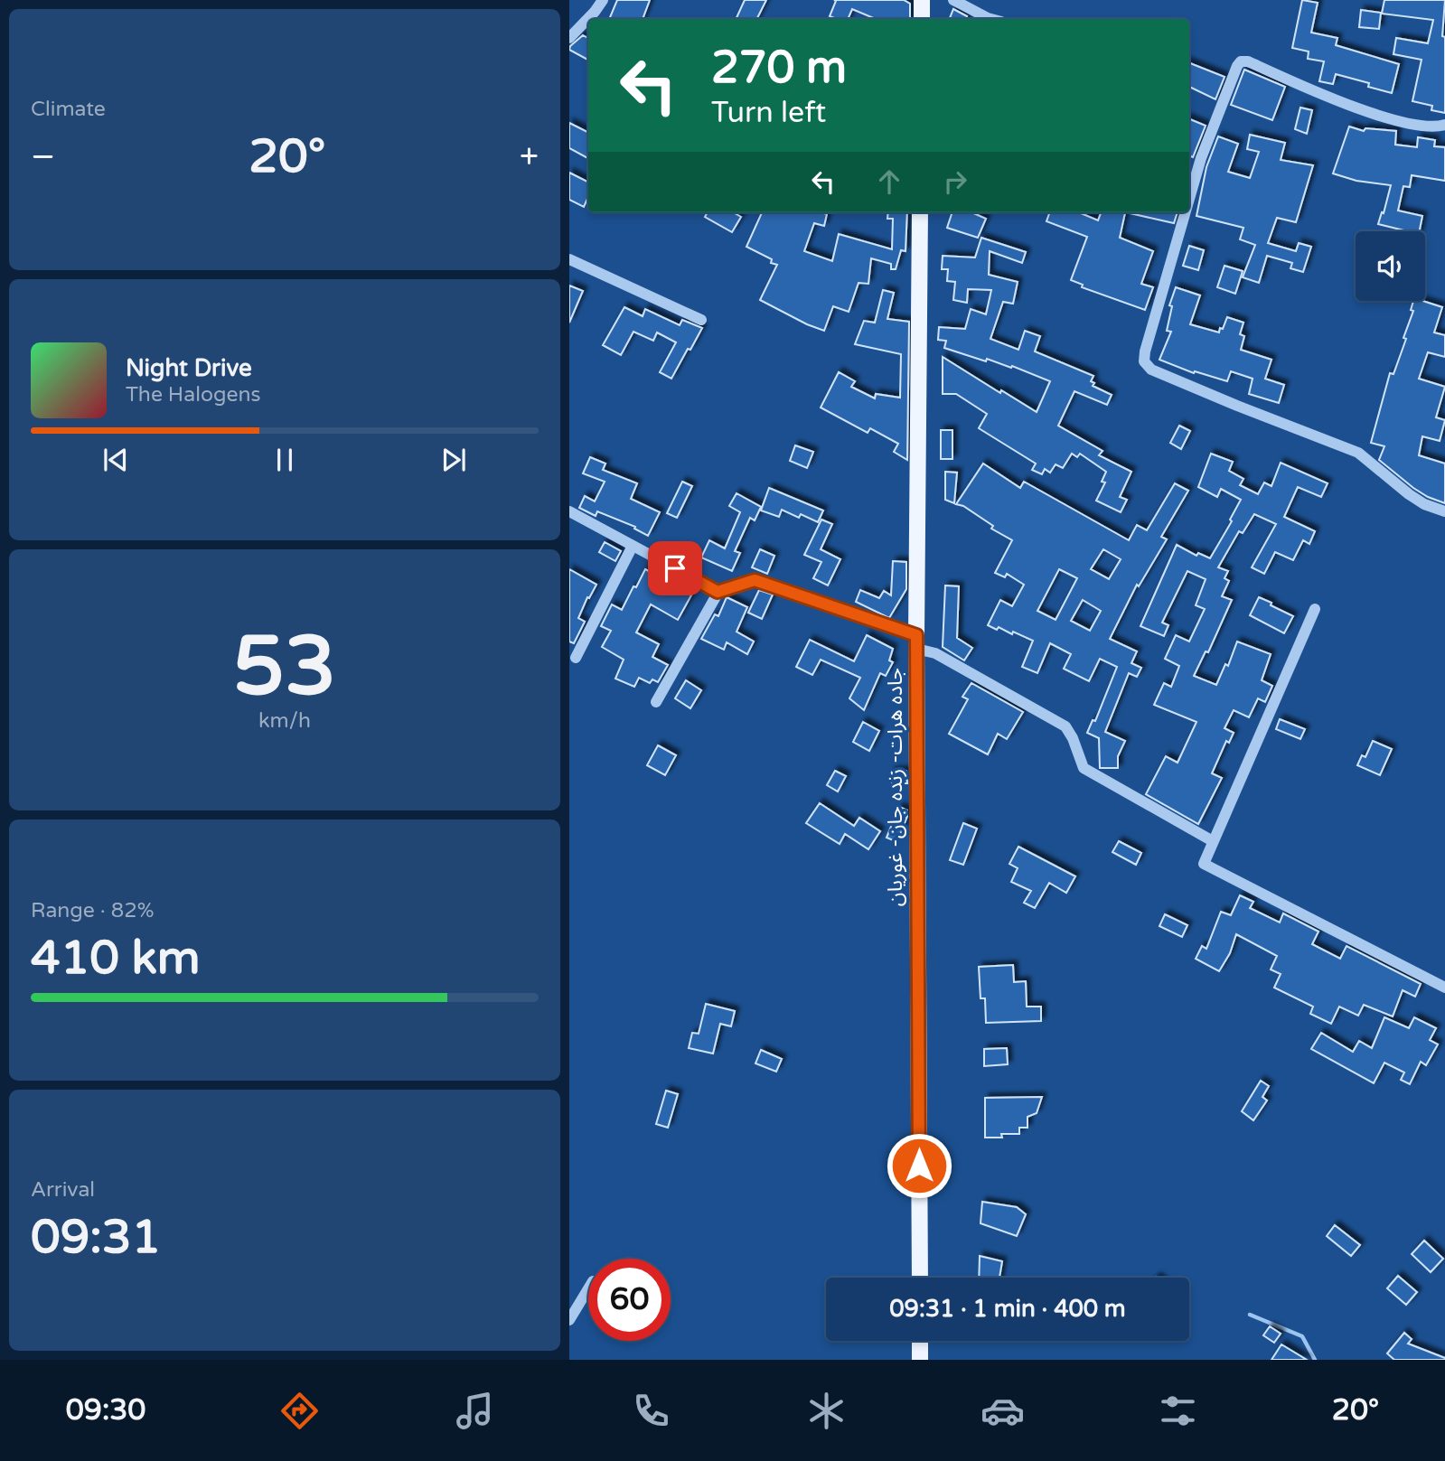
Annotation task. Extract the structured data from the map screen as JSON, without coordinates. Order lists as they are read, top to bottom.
{
  "streets": {
    "main road": ["جاده هرات- زنده جان- غوریان"]
  },
  "page": {
    "tile": [
      "Climate",
      ["53", "km/h"],
      ["Range · 82%", "410 km"],
      ["Arrival", "09:31"]
    ],
    "turn": ["270 m", "Turn left"],
    "heat": ["−", "20°", "+"],
    "song": ["Night Drive", "The Halogens"],
    "limit": "60",
    "trip": "09:31 · 1 min · 400 m",
    "tabs": ["09:30", "20°"]
  }
}
